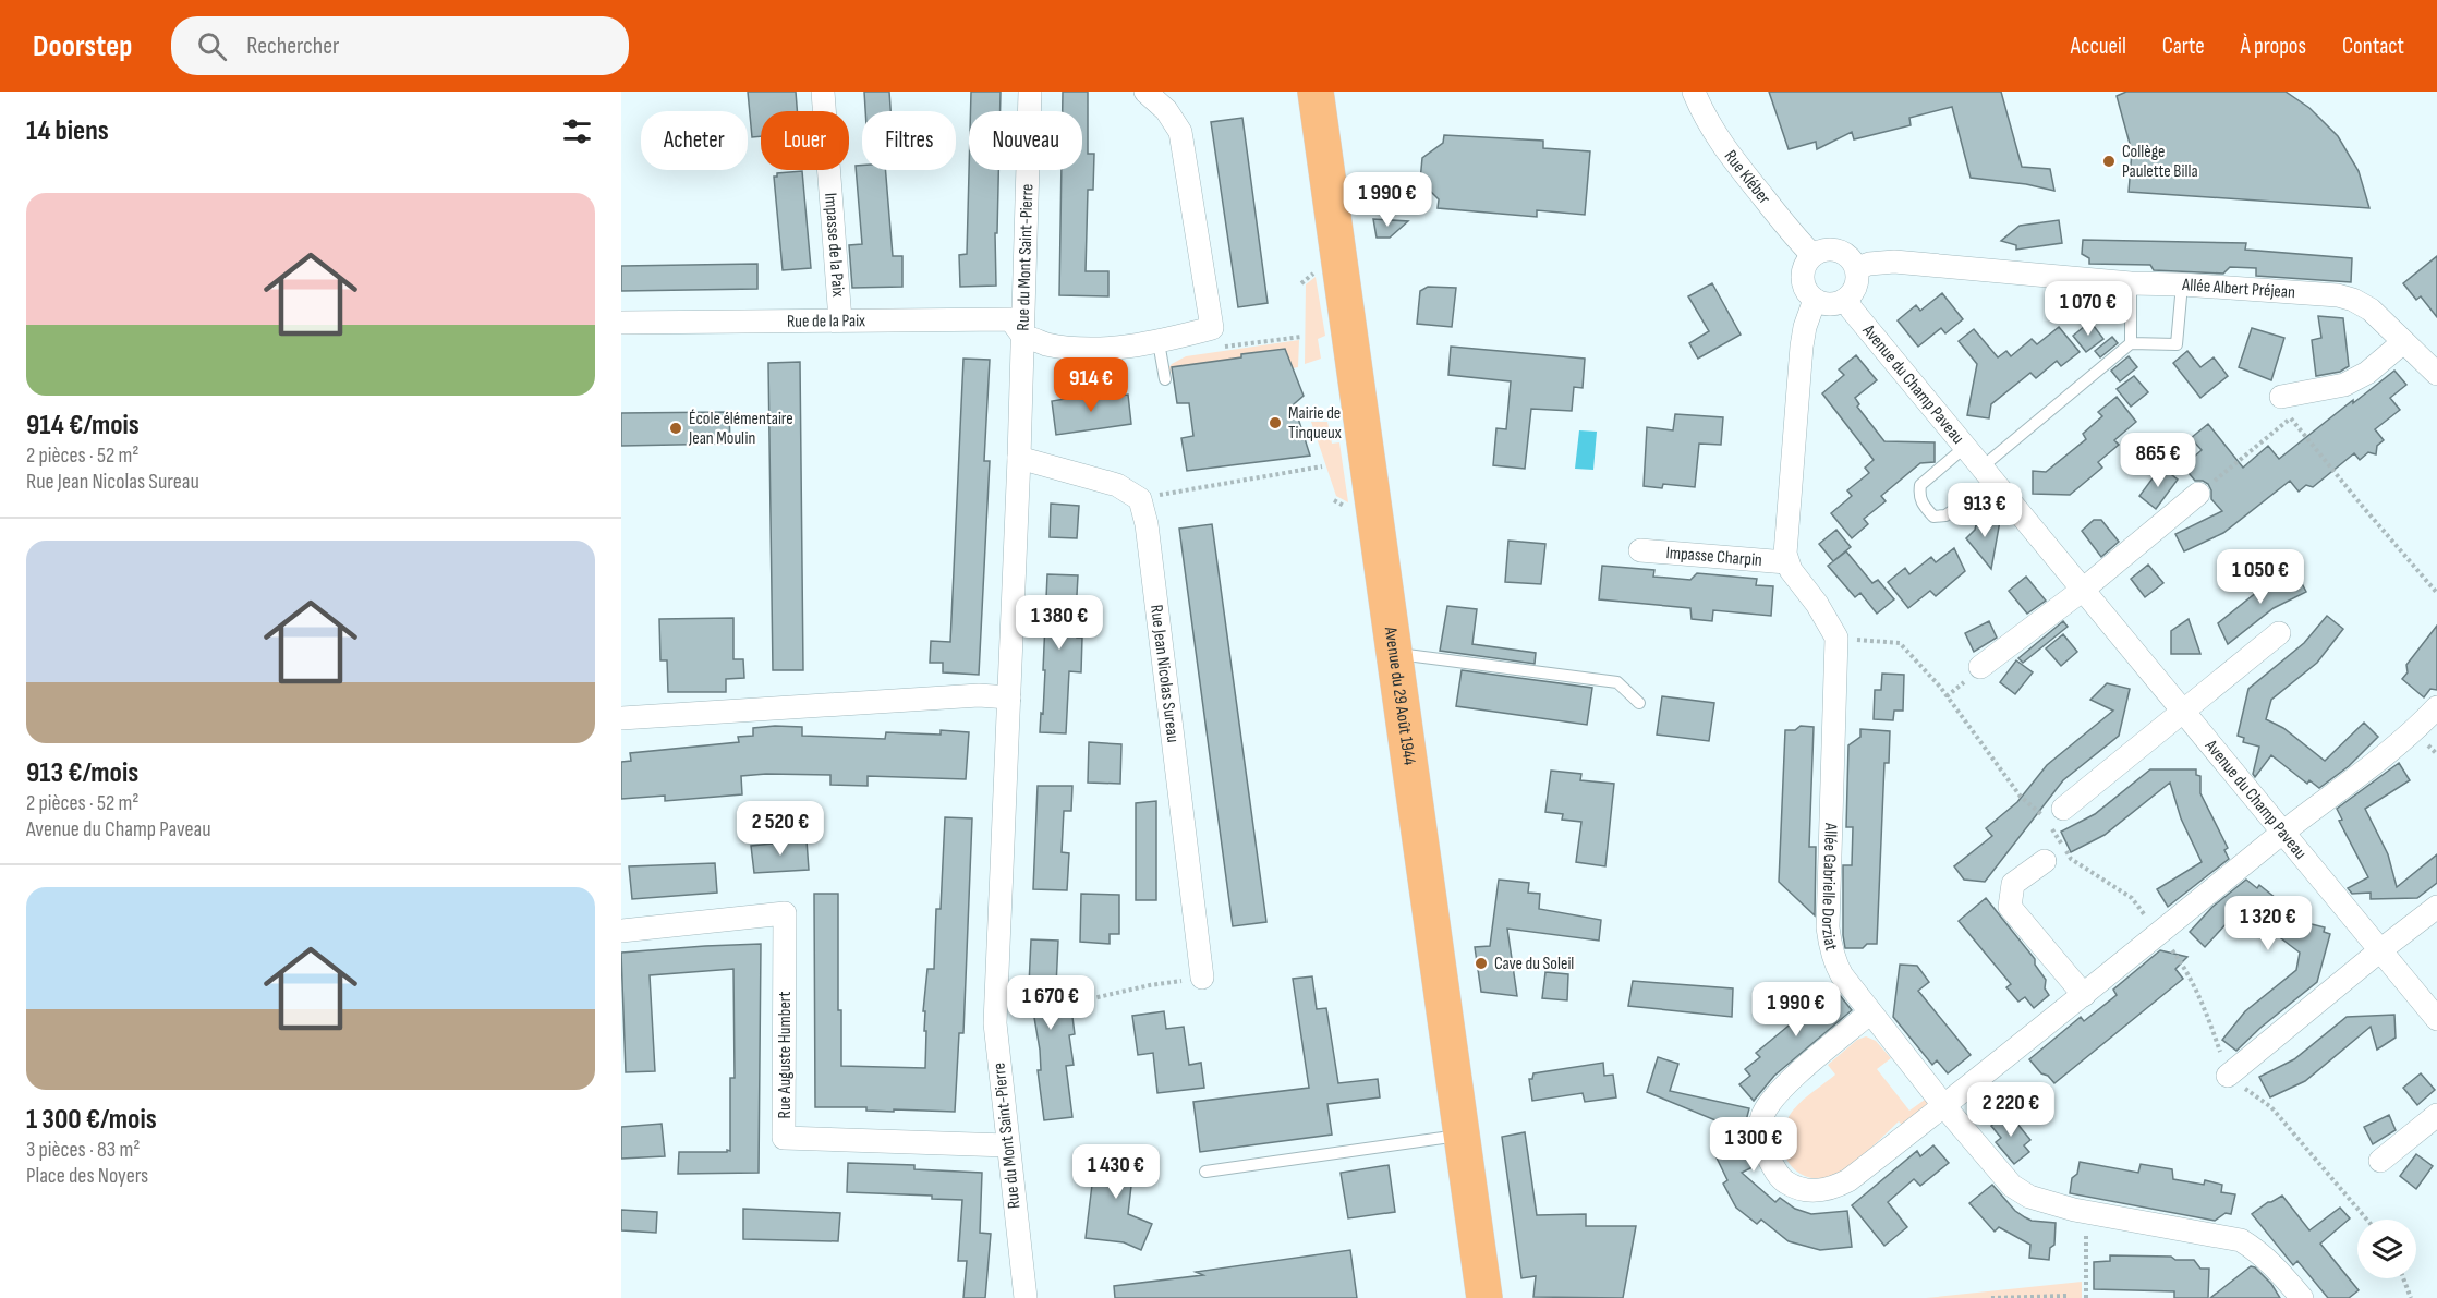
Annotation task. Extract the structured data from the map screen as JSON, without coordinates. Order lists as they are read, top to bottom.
{
  "streets": {
    "main road": ["Avenue du 29 Août 1944"],
    "street": [
      "Rue Kléber",
      "Impasse de la Paix",
      "Rue du Mont Saint-Pierre",
      "Allée Albert Préjean",
      "Rue de la Paix",
      "Avenue du Champ Paveau",
      "Impasse Charpin",
      "Rue Jean Nicolas Sureau",
      "Allée Gabrielle Dorziat",
      "Rue Auguste Humbert"
    ]
  },
  "crossings": [
    ["Rue Kléber", "Allée Albert Préjean"],
    ["Rue Kléber", "Avenue du Champ Paveau"],
    ["Impasse de la Paix", "Rue de la Paix"],
    ["Rue du Mont Saint-Pierre", "Rue de la Paix"],
    ["Rue du Mont Saint-Pierre", "Rue Auguste Humbert"],
    ["Allée Albert Préjean", "Avenue du Champ Paveau"]
  ],
  "places": [
    "Collège Paulette Billa",
    "Mairie de Tinqueux",
    "École élémentaire Jean Moulin",
    "Cave du Soleil"
  ],
  "page": {
    "header": "Doorstep",
    "search": "Rechercher",
    "nav": [
      "Accueil",
      "Carte",
      "À propos",
      "Contact"
    ],
    "heading": "14 biens",
    "chip": [
      "Acheter",
      "Louer",
      "Filtres",
      "Nouveau"
    ],
    "list": [
      {
        "name": "914 €/mois",
        "note": "2 pièces · 52 m² · Rue Jean Nicolas Sureau"
      },
      {
        "name": "913 €/mois",
        "note": "2 pièces · 52 m² · Avenue du Champ Paveau"
      },
      {
        "name": "1 300 €/mois",
        "note": "3 pièces · 83 m² · Place des Noyers"
      }
    ],
    "price": [
      "1 990 €",
      "1 070 €",
      "914 €",
      "865 €",
      "913 €",
      "1 050 €",
      "1 380 €",
      "2 520 €",
      "1 320 €",
      "1 670 €",
      "1 990 €",
      "2 220 €",
      "1 300 €",
      "1 430 €"
    ]
  }
}
